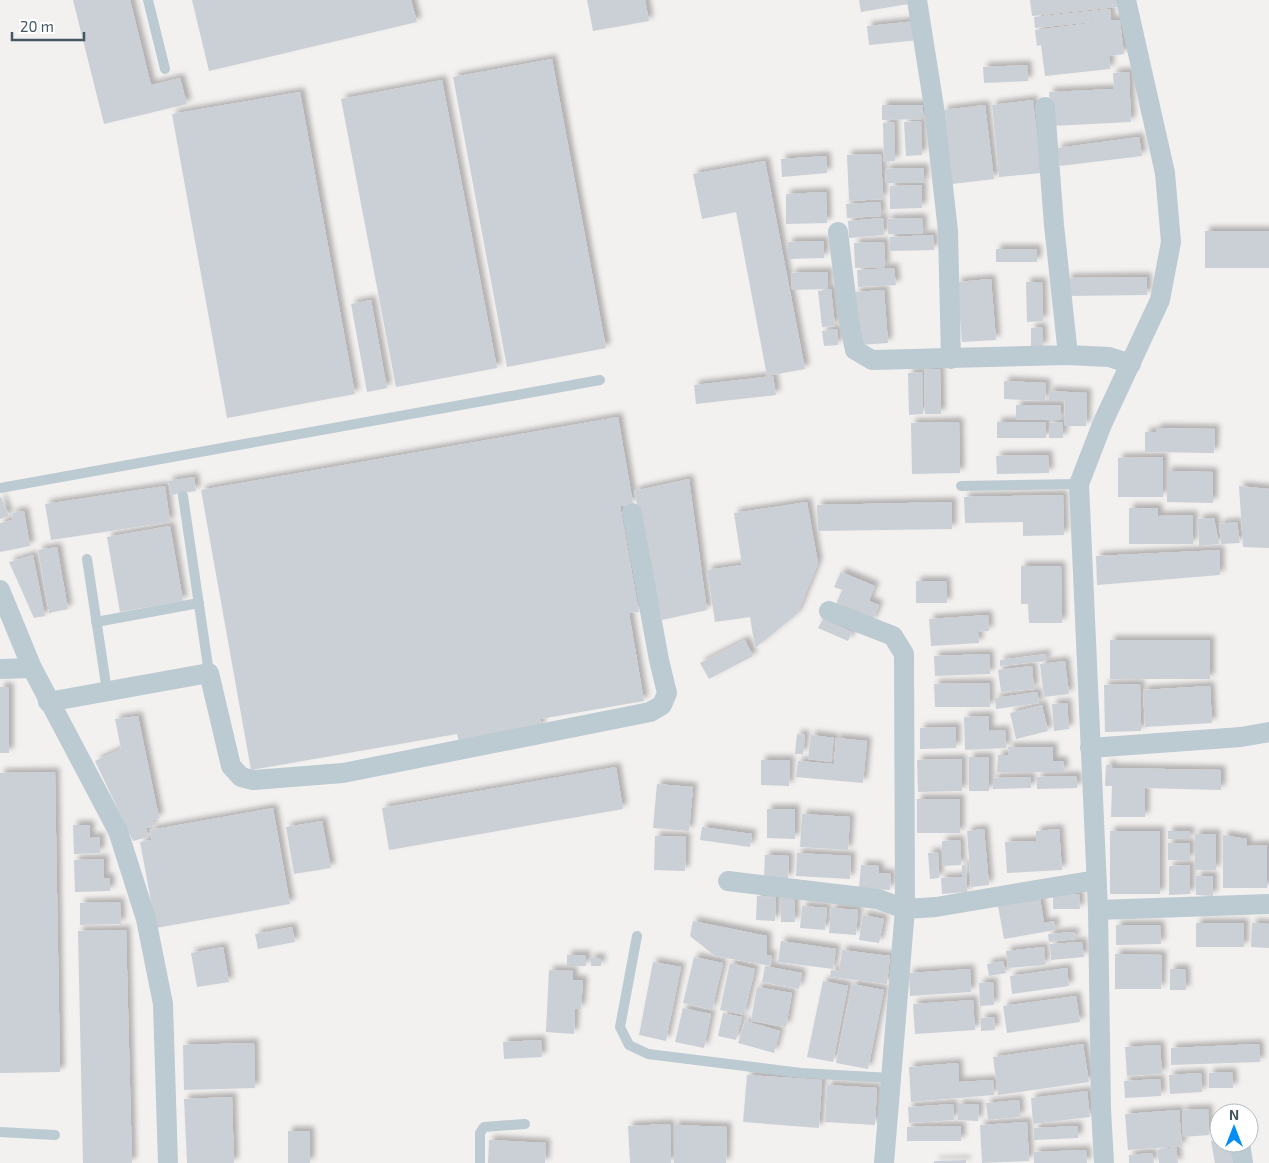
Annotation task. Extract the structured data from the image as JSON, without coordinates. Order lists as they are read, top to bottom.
{
  "scale_bar": "20 m",
  "north": "top"
}
